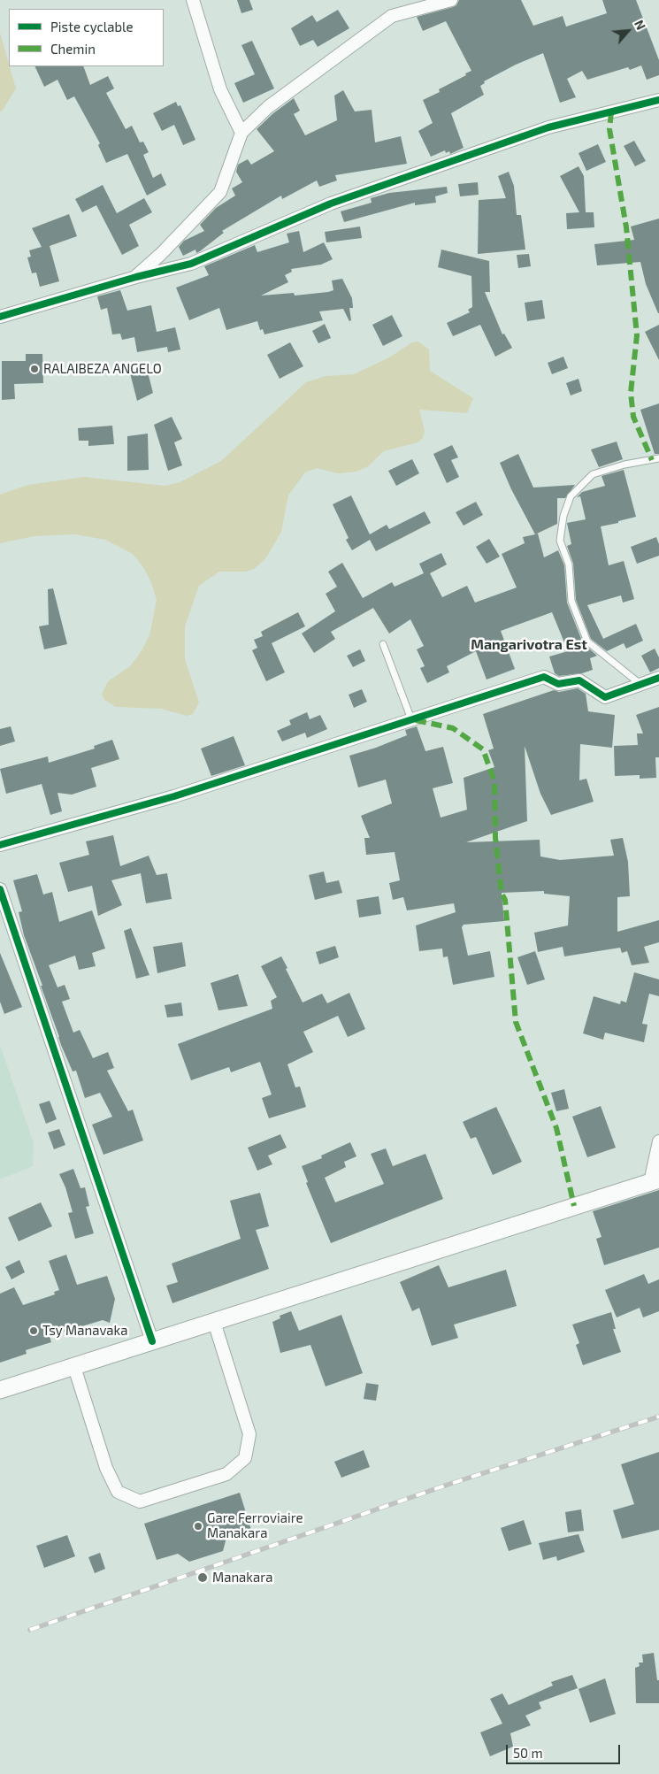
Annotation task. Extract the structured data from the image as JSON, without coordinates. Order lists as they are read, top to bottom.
{
  "districts": ["Mangarivotra Est"],
  "places": [
    "RALAIBEZA ANGELO",
    "Tsy Manavaka",
    "Gare Ferroviaire Manakara",
    "Manakara"
  ],
  "legend": ["Piste cyclable", "Chemin"],
  "scale_bar": "50 m",
  "north": "top right"
}
